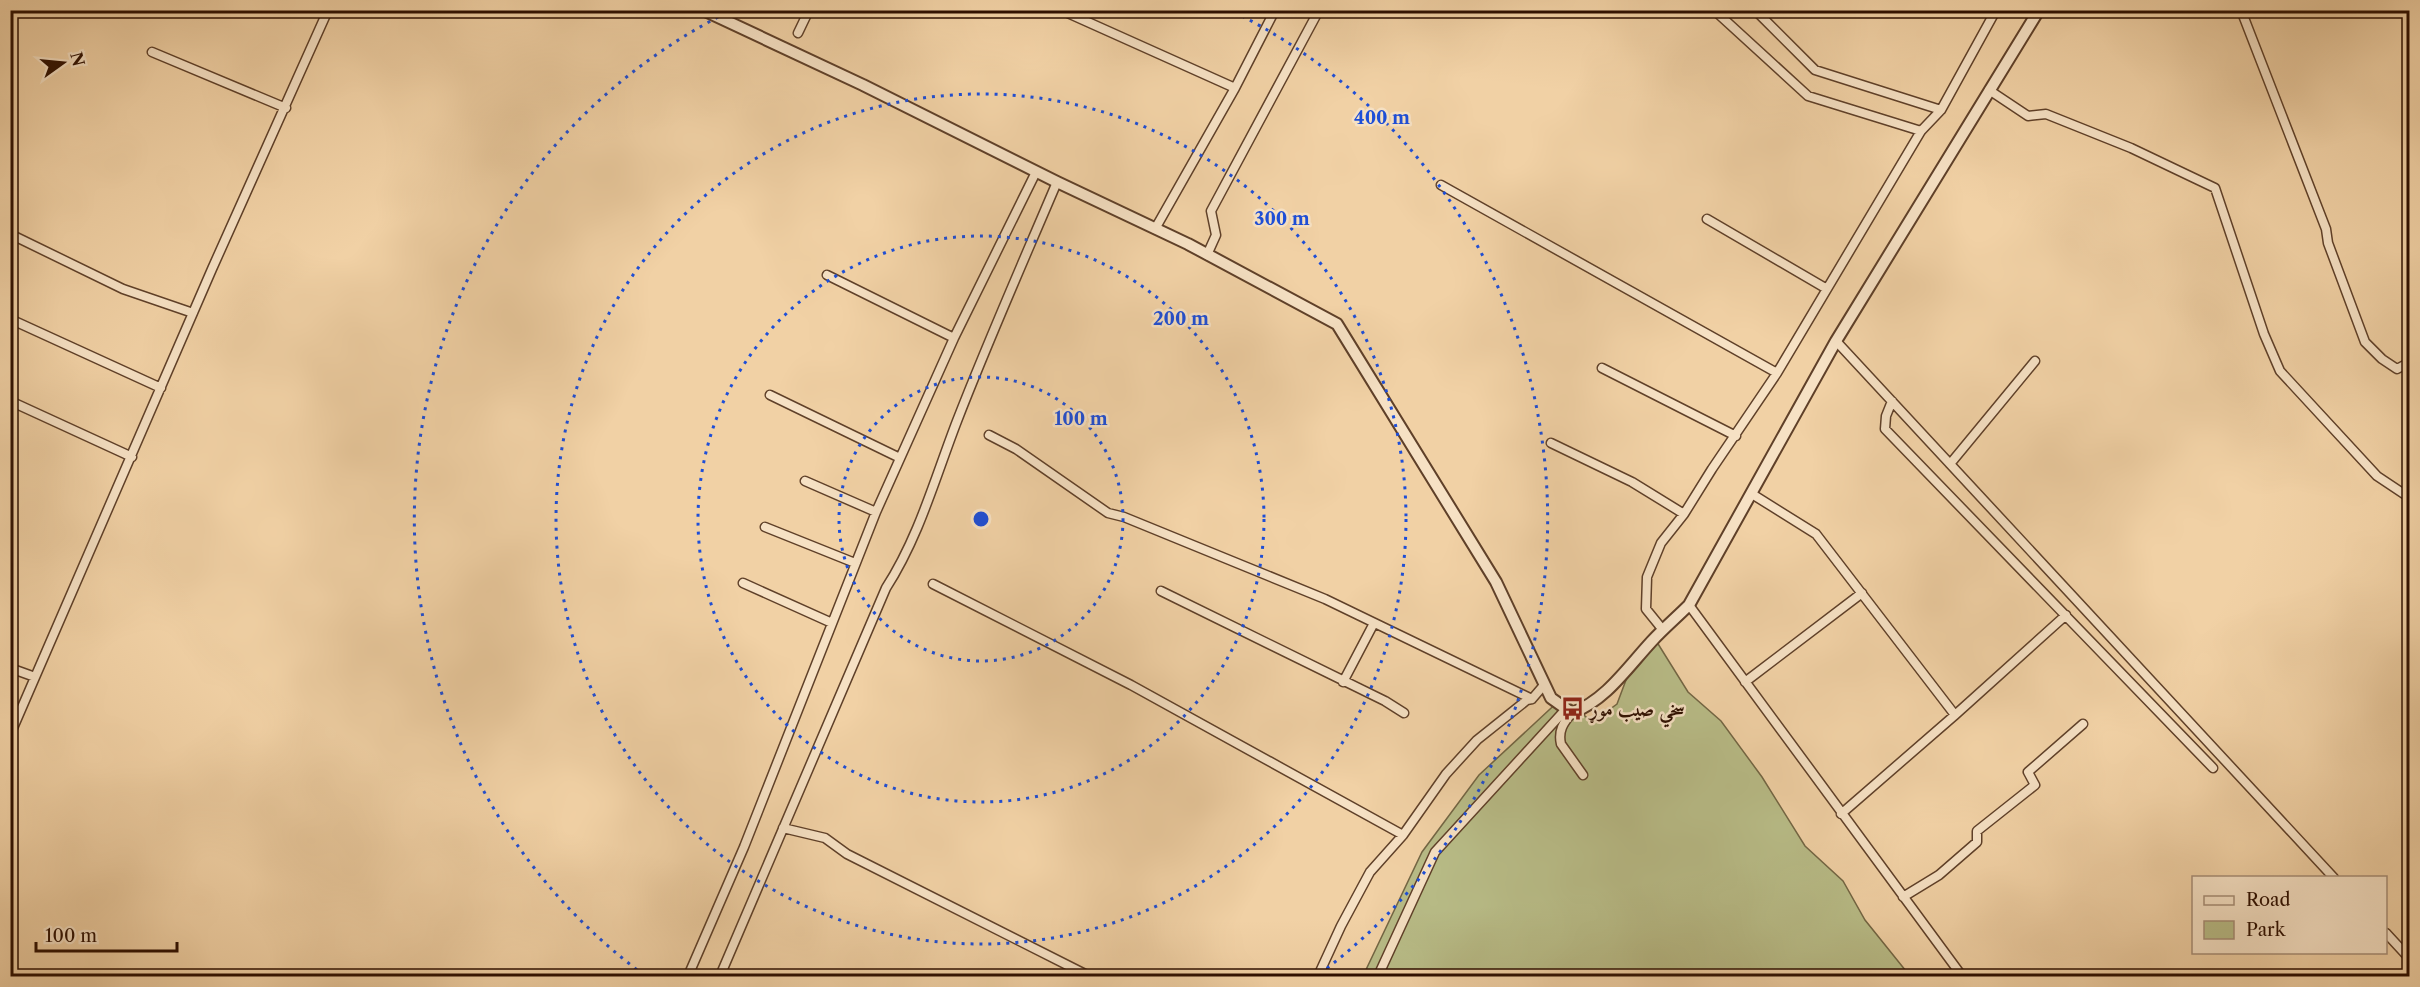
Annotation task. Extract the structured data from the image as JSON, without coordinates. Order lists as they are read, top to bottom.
{
  "places": {
    "bus stop": ["سخي صیب موړ"]
  },
  "legend": ["Road", "Park"],
  "scale_bar": "100 m",
  "north": "right",
  "rings": [
    "400 m",
    "300 m",
    "200 m",
    "100 m"
  ]
}
